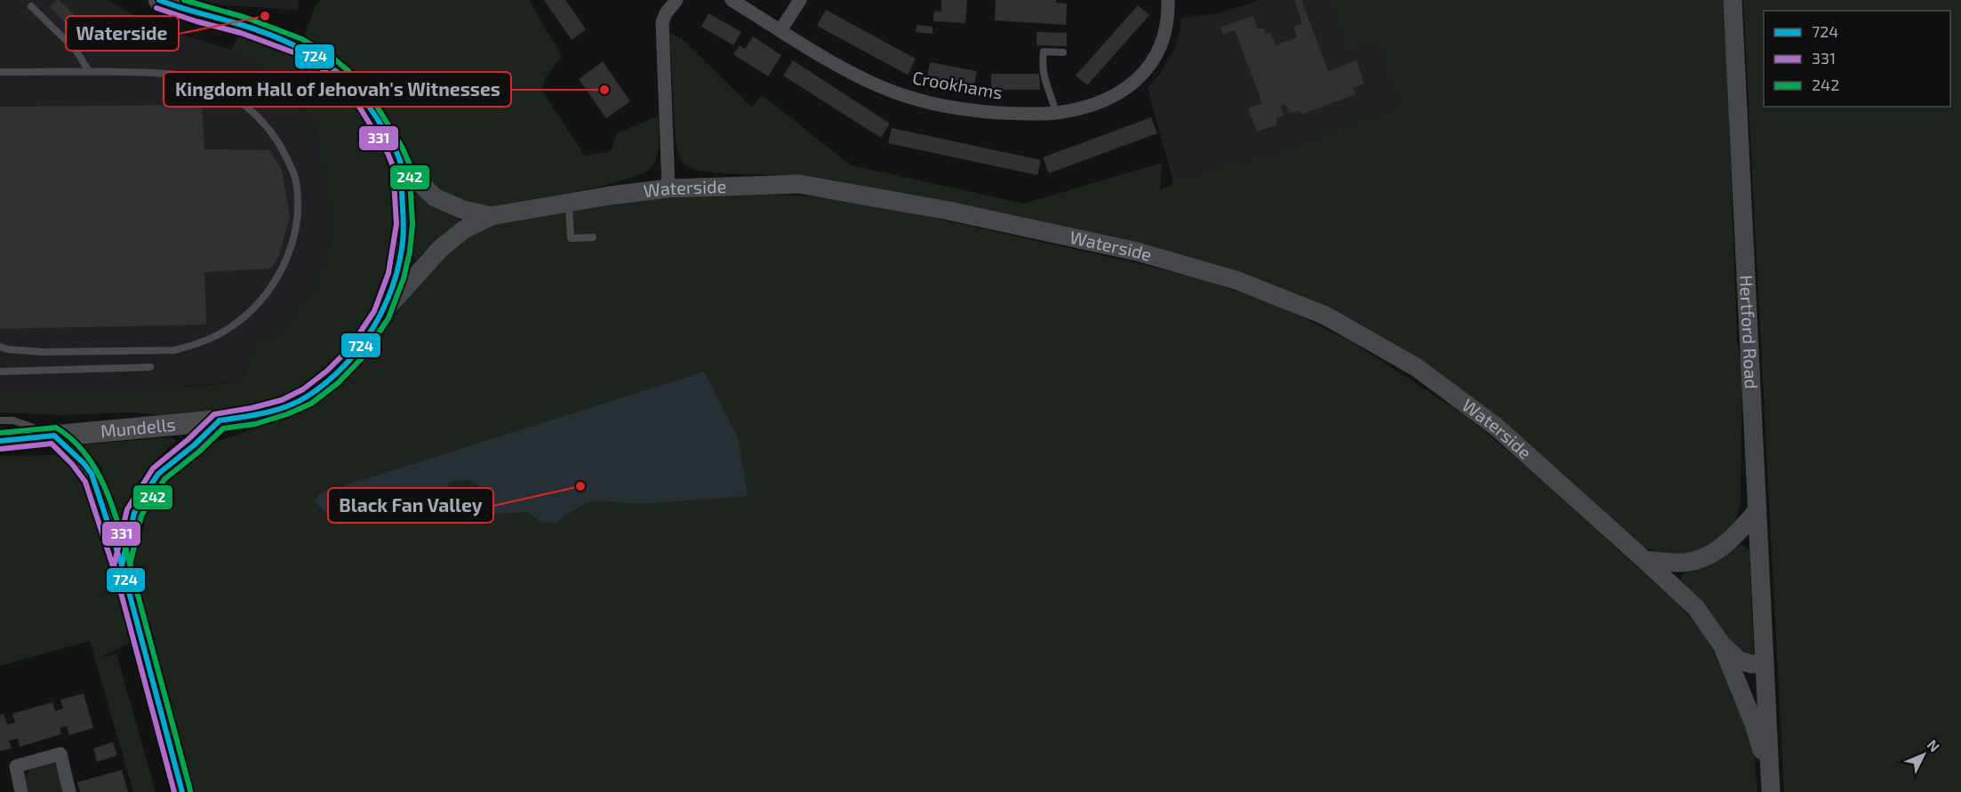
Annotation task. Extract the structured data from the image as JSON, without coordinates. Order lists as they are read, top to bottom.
{
  "streets": {
    "main road": ["Waterside", "Hertford Road", "Mundells"],
    "street": ["Crookhams"]
  },
  "crossings": [
    ["Waterside", "Hertford Road"],
    ["Waterside", "Mundells"]
  ],
  "places": ["Waterside", "Kingdom Hall of Jehovah's Witnesses", "Black Fan Valley"],
  "lines": ["transit line 724", "transit line 242", "transit line 331"],
  "legend": ["724", "331", "242"],
  "north": "top right"
}
